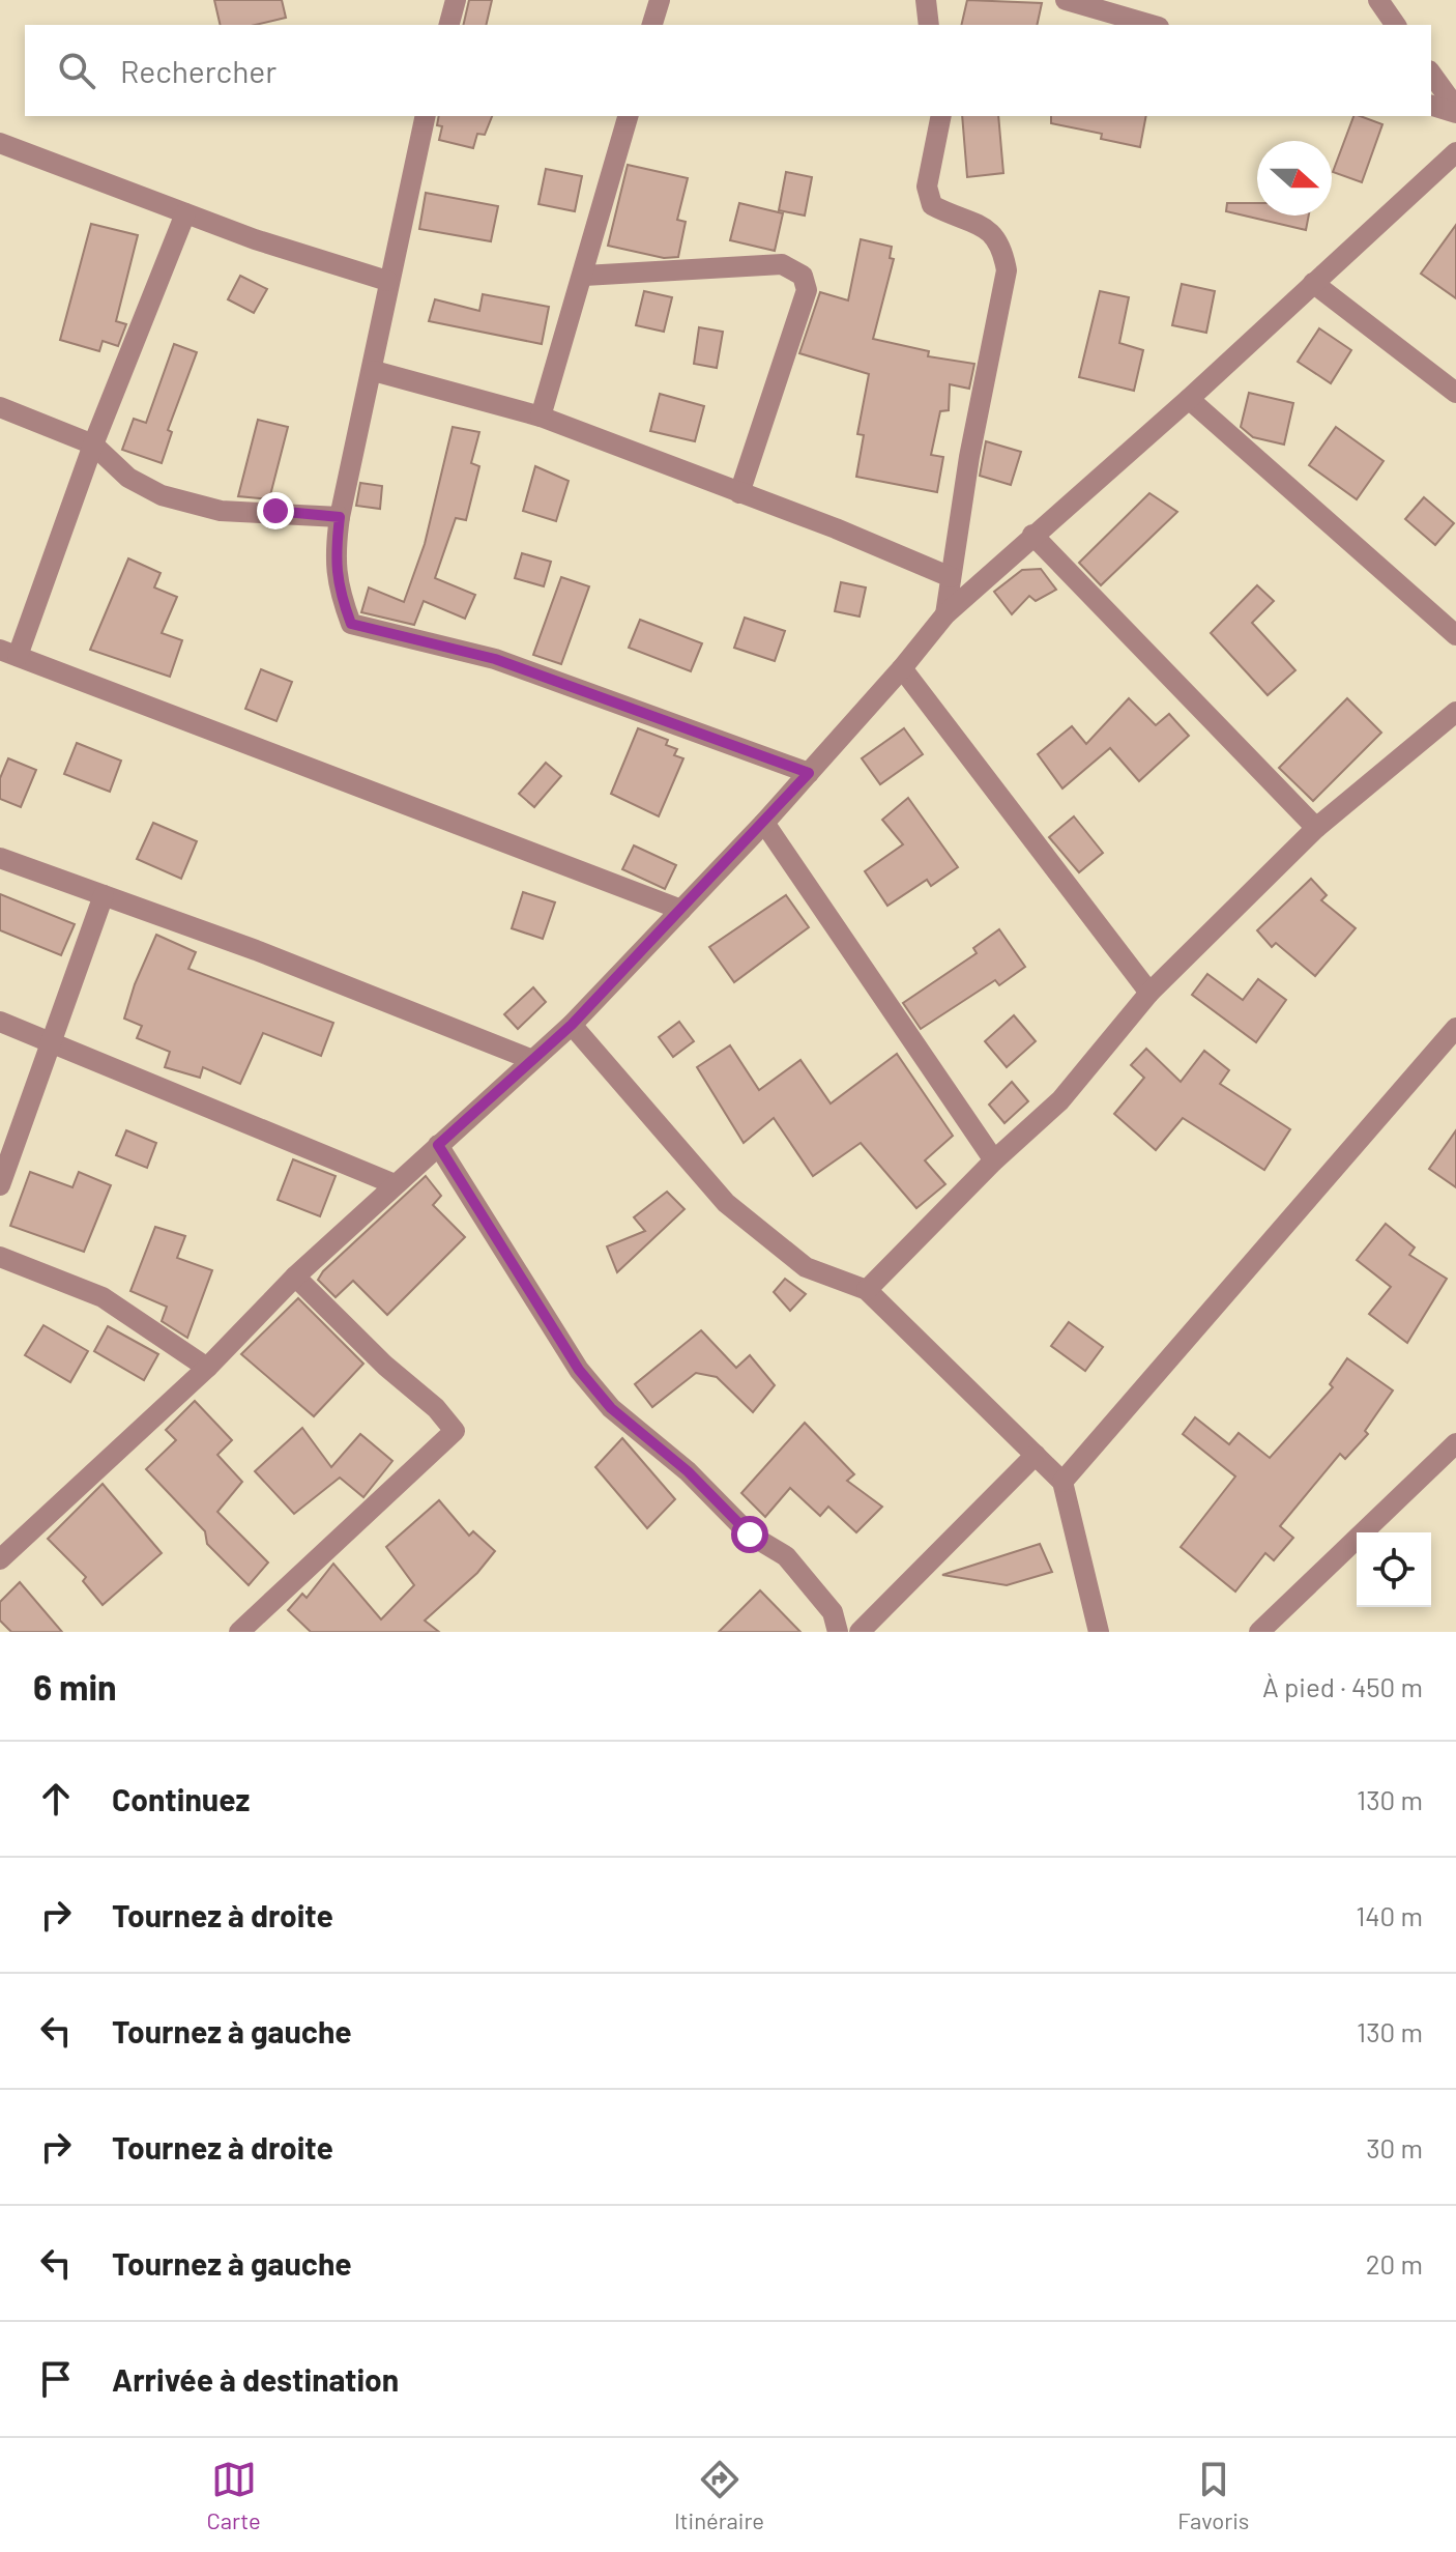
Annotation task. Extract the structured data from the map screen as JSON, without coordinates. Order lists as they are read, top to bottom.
{
  "north": "right",
  "page": {
    "search": "Rechercher",
    "heading": ["6 min", "À pied · 450 m"],
    "list": [
      ["Continuez", "130 m"],
      ["Tournez à droite", "140 m"],
      ["Tournez à gauche", "130 m"],
      ["Tournez à droite", "30 m"],
      ["Tournez à gauche", "20 m"],
      "Arrivée à destination"
    ],
    "nav": ["Carte", "Itinéraire", "Favoris"]
  }
}
